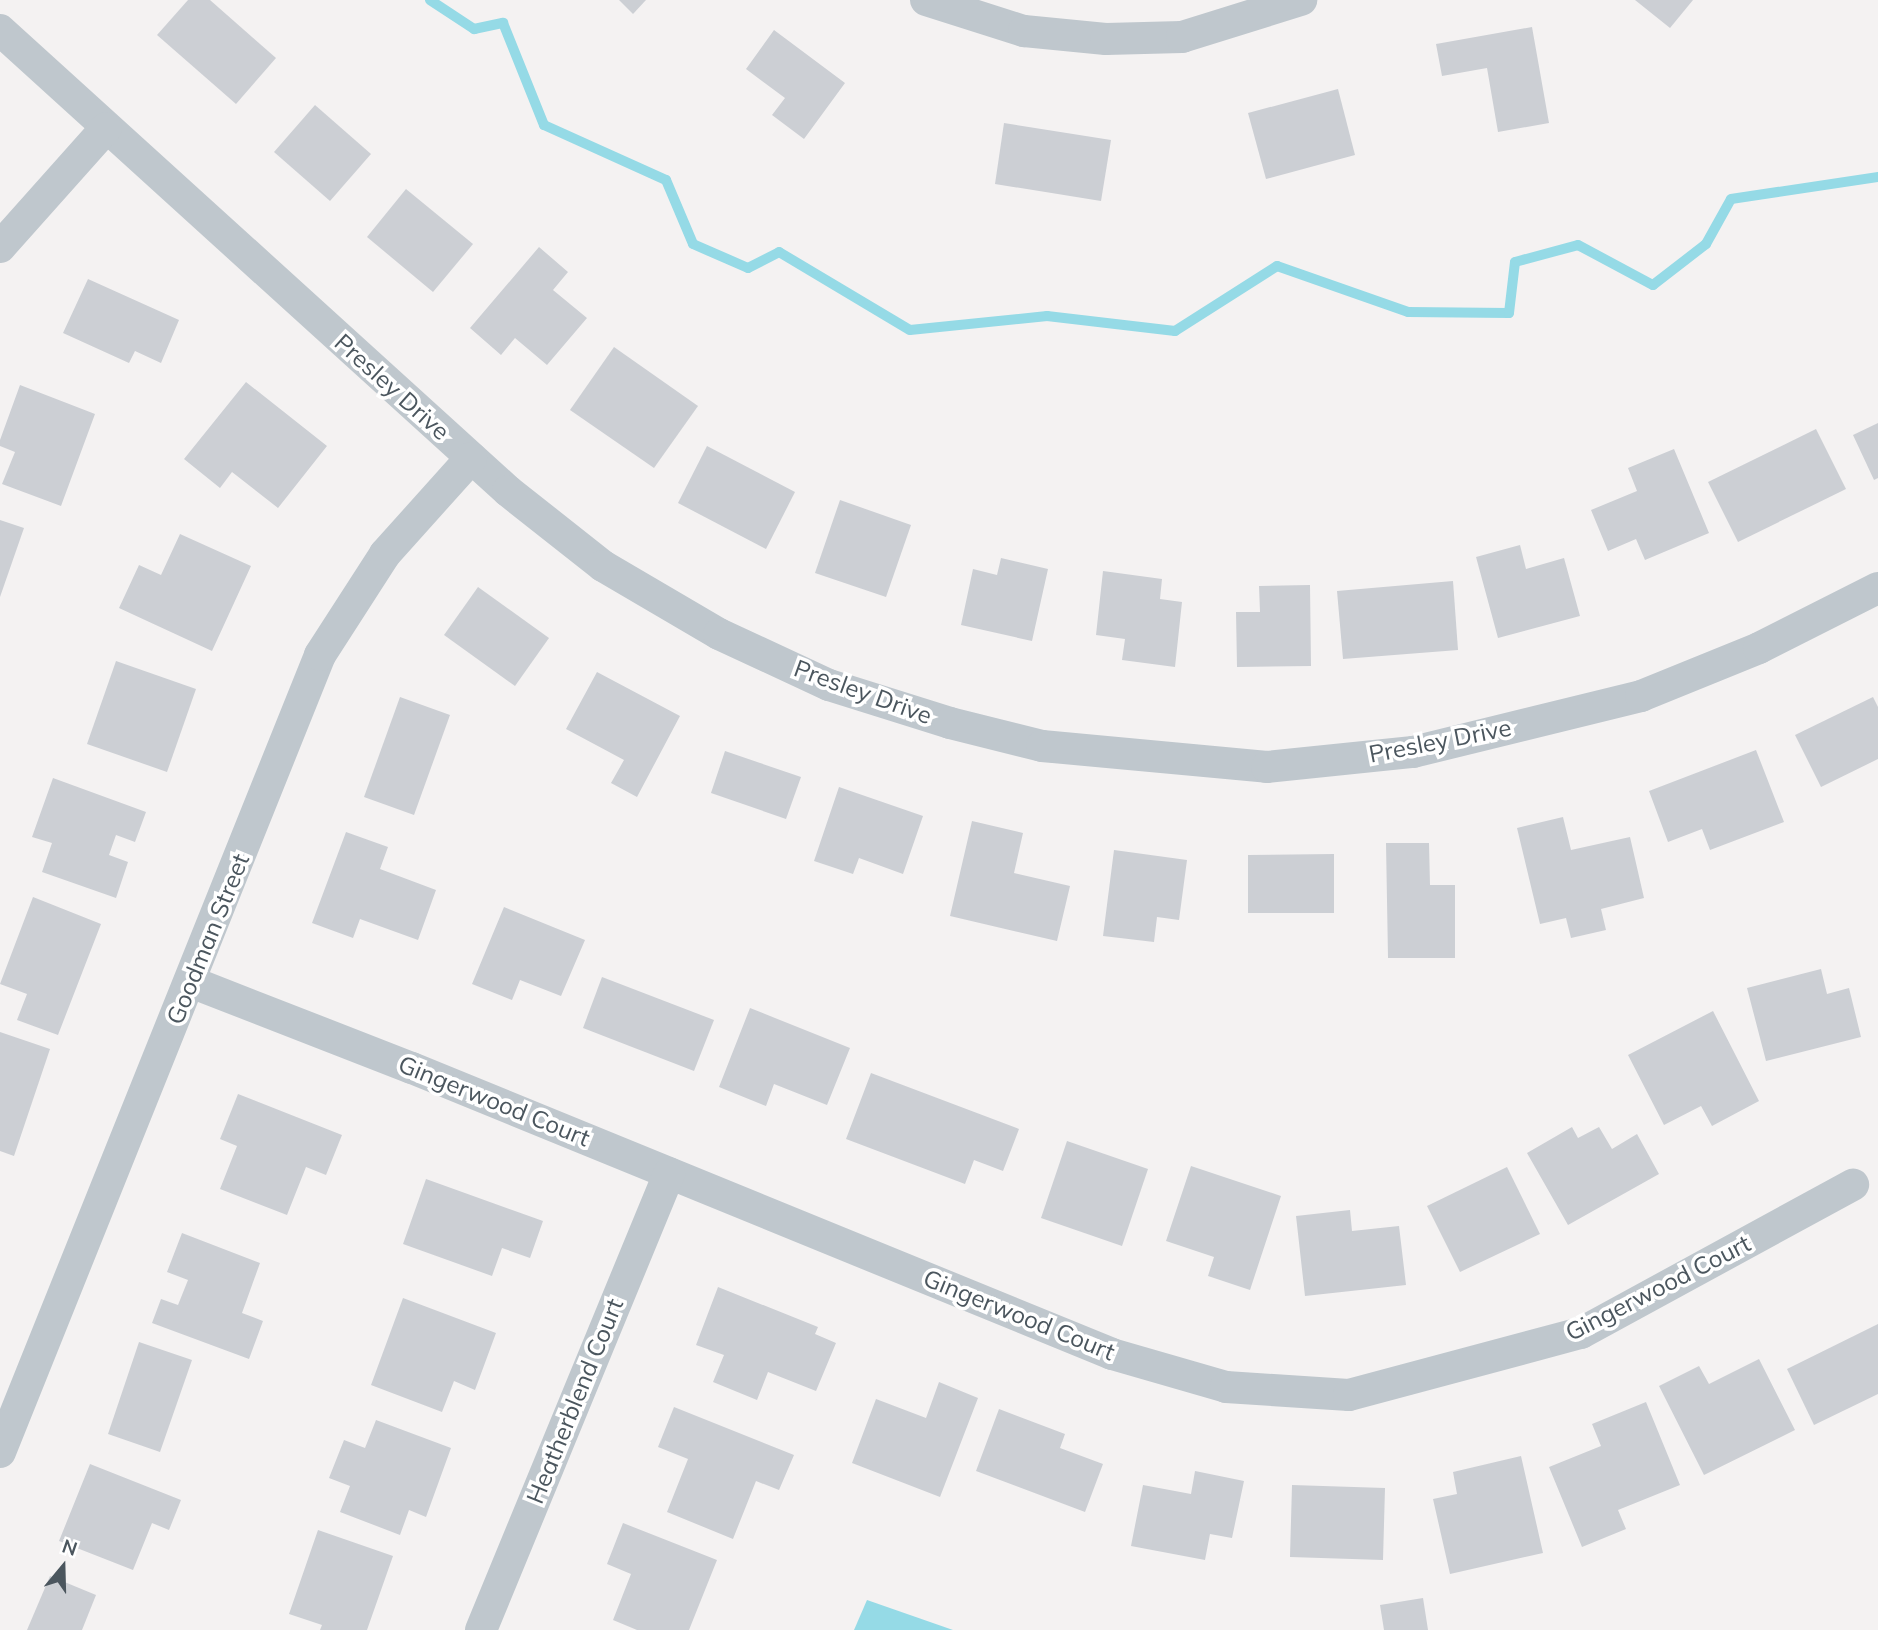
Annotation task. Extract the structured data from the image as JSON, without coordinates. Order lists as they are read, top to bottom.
{
  "streets": {
    "street": [
      "Presley Drive",
      "Goodman Street",
      "Gingerwood Court",
      "Heatherblend Court"
    ]
  },
  "crossings": [
    ["Presley Drive", "Goodman Street"],
    ["Goodman Street", "Gingerwood Court"],
    ["Gingerwood Court", "Heatherblend Court"]
  ],
  "north": "top"
}
